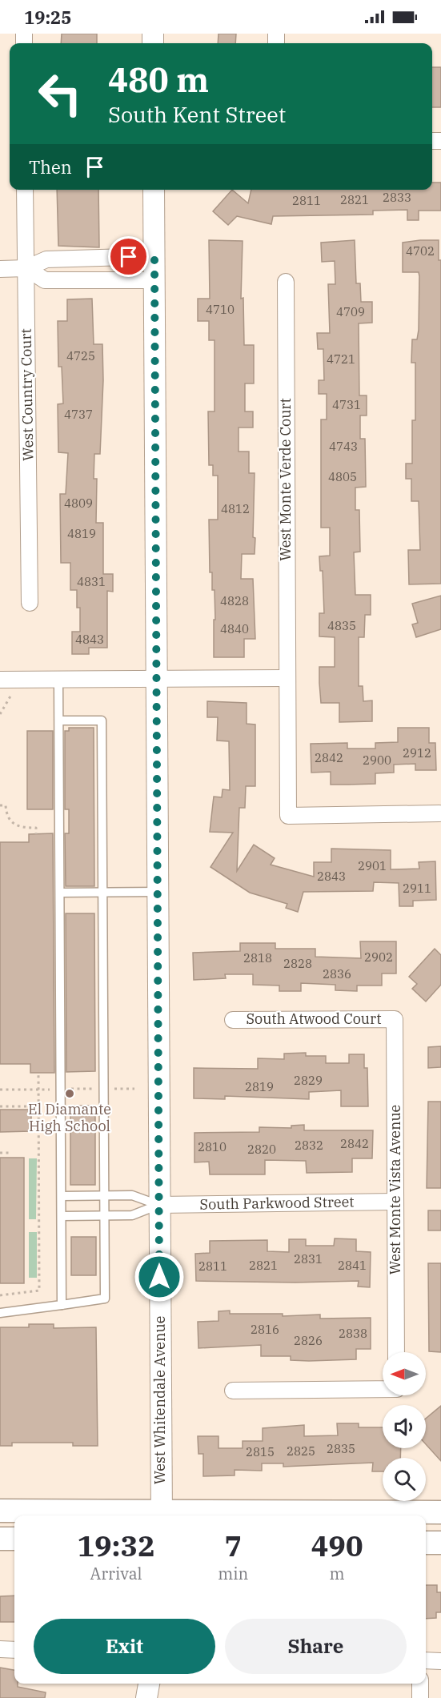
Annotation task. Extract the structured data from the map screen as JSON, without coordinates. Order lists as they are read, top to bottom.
{
  "streets": {
    "street": [
      "West Country Court",
      "West Monte Verde Court",
      "South Atwood Court",
      "West Monte Vista Avenue",
      "South Parkwood Street",
      "West Whitendale Avenue"
    ]
  },
  "crossings": [
    ["South Atwood Court", "West Monte Vista Avenue"],
    ["West Monte Vista Avenue", "South Parkwood Street"],
    ["South Parkwood Street", "West Whitendale Avenue"]
  ],
  "places": ["El Diamante High School"],
  "house_numbers": [
    "2833",
    "2821",
    "2811",
    "4702",
    "4710",
    "4709",
    "4725",
    "4721",
    "4731",
    "4737",
    "4743",
    "4805",
    "4809",
    "4812",
    "4819",
    "4831",
    "4828",
    "4835",
    "4840",
    "4843",
    "2912",
    "2842",
    "2900",
    "2901",
    "2843",
    "2911",
    "2902",
    "2818",
    "2828",
    "2836",
    "2829",
    "2819",
    "2842",
    "2832",
    "2810",
    "2820",
    "2831",
    "2821",
    "2841",
    "2811",
    "2816",
    "2838",
    "2826",
    "2835",
    "2825",
    "2815"
  ],
  "north": "left",
  "page": {
    "status": "19:25",
    "turn": ["480 m", "South Kent Street"],
    "then": "Then",
    "eta": [
      "19:32",
      "Arrival",
      "7",
      "min",
      "490",
      "m"
    ],
    "buttons": ["Exit", "Share"]
  }
}
